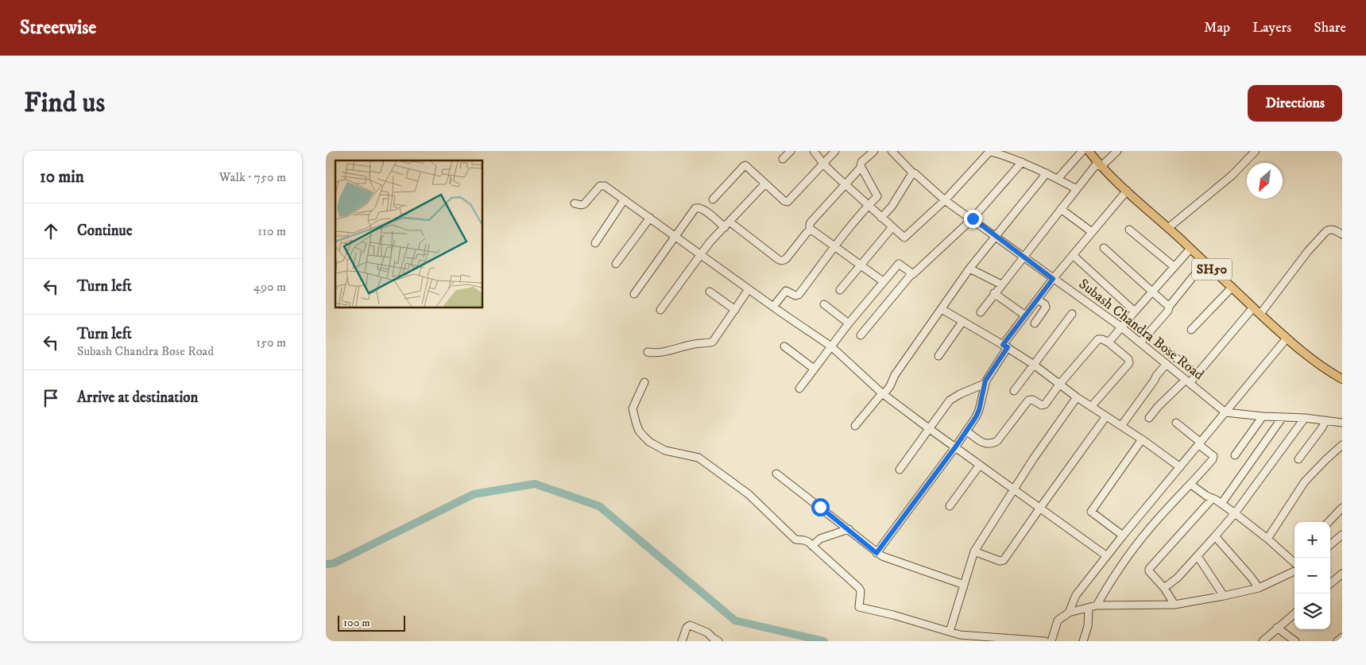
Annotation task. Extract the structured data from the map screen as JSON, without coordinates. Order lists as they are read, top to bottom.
{
  "streets": {
    "main road": ["SH50"],
    "street": ["Subash Chandra Bose Road"]
  },
  "scale_bar": "100 m",
  "north": "bottom left",
  "page": {
    "header": "Streetwise",
    "nav": ["Map", "Layers", "Share"],
    "buttons": "Directions",
    "title": "Find us",
    "heading": ["10 min", "Walk · 750 m"],
    "list": [
      ["Continue", "110 m"],
      ["Turn left", "490 m"],
      ["Turn left", "Subash Chandra Bose Road", "150 m"],
      "Arrive at destination"
    ],
    "map_buttons": ["+", "−"],
    "scale": "100 m"
  }
}
